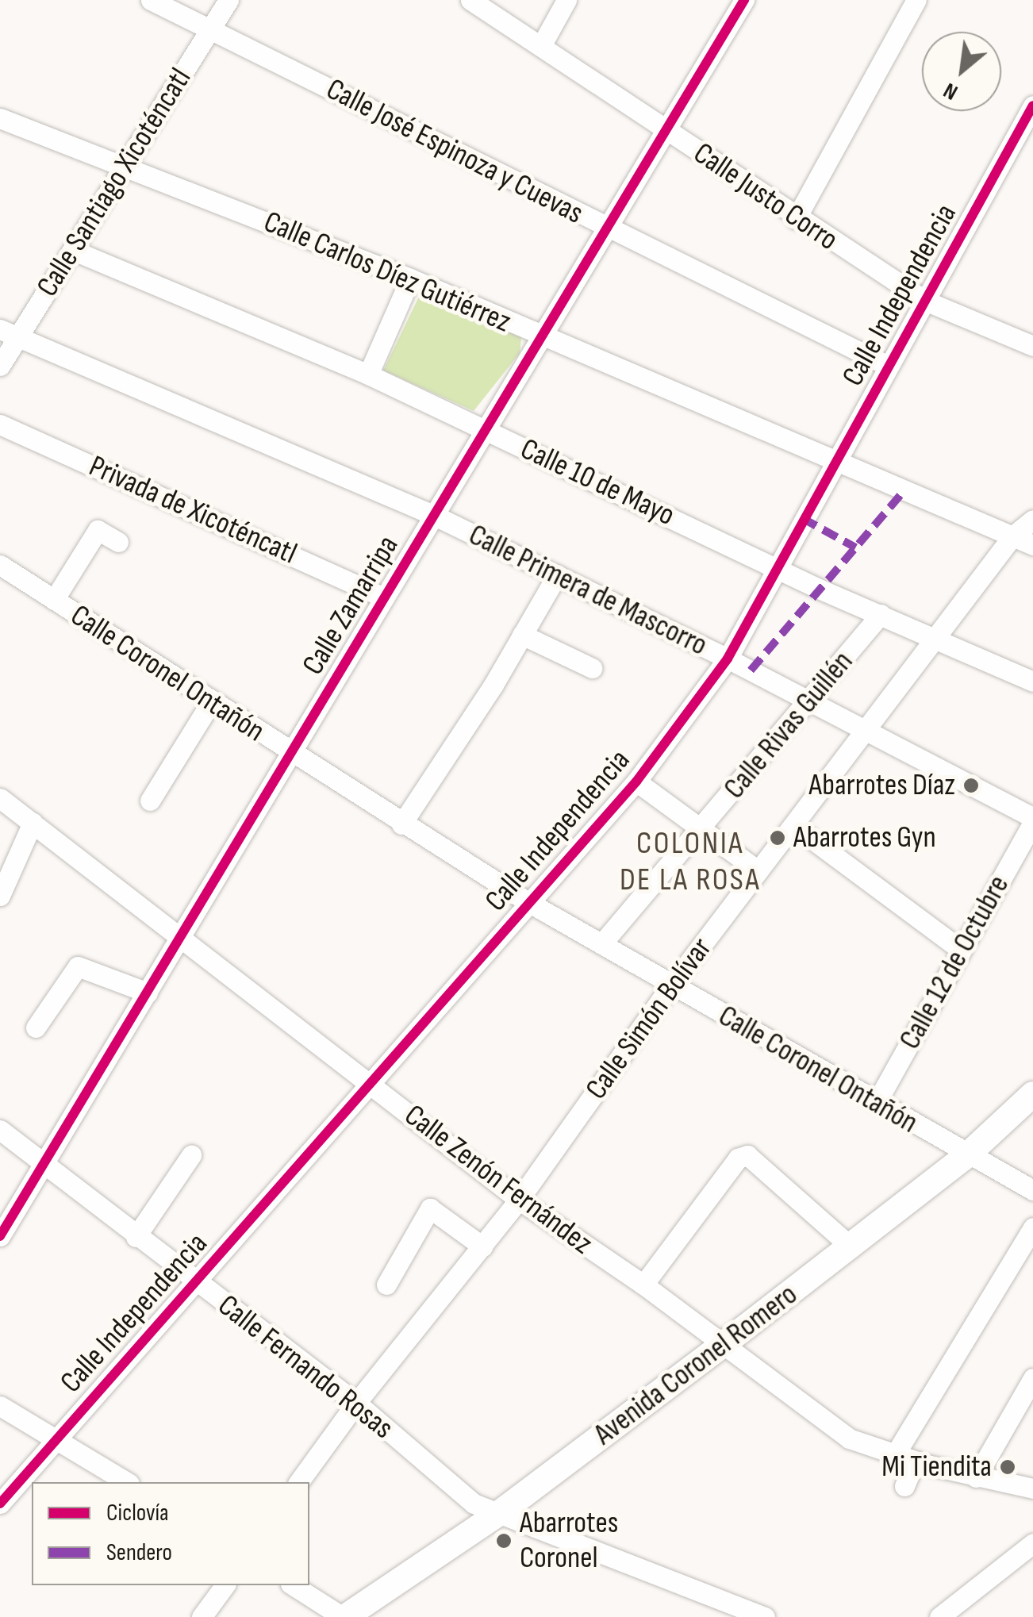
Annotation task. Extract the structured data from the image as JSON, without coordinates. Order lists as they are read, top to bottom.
{
  "streets": {
    "main road": ["Avenida Coronel Romero"],
    "street": [
      "Calle José Espinoza y Cuevas",
      "Calle Santiago Xicoténcatl",
      "Calle Justo Corro",
      "Calle Carlos Díez Gutiérrez",
      "Calle Independencia",
      "Calle 10 de Mayo",
      "Privada de Xicoténcatl",
      "Calle Primera de Mascorro",
      "Calle Zamarripa",
      "Calle Coronel Ontañón",
      "Calle Rivas Guillén",
      "Calle 12 de Octubre",
      "Calle Simón Bolívar",
      "Calle Zenón Fernández",
      "Calle Fernando Rosas"
    ]
  },
  "crossings": [
    ["Calle José Espinoza y Cuevas", "Calle Santiago Xicoténcatl"],
    ["Calle José Espinoza y Cuevas", "Calle Independencia"],
    ["Calle José Espinoza y Cuevas", "Calle Zamarripa"],
    ["Calle Santiago Xicoténcatl", "Calle Carlos Díez Gutiérrez"],
    ["Calle Santiago Xicoténcatl", "Calle 10 de Mayo"],
    ["Calle Santiago Xicoténcatl", "Calle Primera de Mascorro"],
    ["Calle Justo Corro", "Calle Independencia"],
    ["Calle Justo Corro", "Calle Zamarripa"],
    ["Calle Carlos Díez Gutiérrez", "Calle Independencia"],
    ["Calle Carlos Díez Gutiérrez", "Calle Zamarripa"],
    ["Calle Carlos Díez Gutiérrez", "Calle Simón Bolívar"],
    ["Calle Independencia", "Calle 10 de Mayo"],
    ["Calle Independencia", "Calle Primera de Mascorro"],
    ["Calle Independencia", "Calle Coronel Ontañón"],
    ["Calle Independencia", "Calle Zenón Fernández"],
    ["Calle Independencia", "Calle Fernando Rosas"],
    ["Calle 10 de Mayo", "Calle Zamarripa"],
    ["Calle 10 de Mayo", "Calle Rivas Guillén"],
    ["Calle 10 de Mayo", "Calle Simón Bolívar"],
    ["Privada de Xicoténcatl", "Calle Zamarripa"],
    ["Calle Primera de Mascorro", "Calle Zamarripa"],
    ["Calle Primera de Mascorro", "Calle Rivas Guillén"],
    ["Calle Primera de Mascorro", "Calle 12 de Octubre"],
    ["Calle Primera de Mascorro", "Calle Simón Bolívar"],
    ["Calle Zamarripa", "Calle Coronel Ontañón"],
    ["Calle Zamarripa", "Calle Zenón Fernández"],
    ["Calle Zamarripa", "Calle Fernando Rosas"],
    ["Calle Coronel Ontañón", "Calle Rivas Guillén"],
    ["Calle Coronel Ontañón", "Calle 12 de Octubre"],
    ["Calle Coronel Ontañón", "Calle Simón Bolívar"],
    ["Calle Coronel Ontañón", "Avenida Coronel Romero"],
    ["Calle Simón Bolívar", "Calle Zenón Fernández"],
    ["Calle Simón Bolívar", "Calle Fernando Rosas"],
    ["Calle Zenón Fernández", "Avenida Coronel Romero"],
    ["Avenida Coronel Romero", "Calle Fernando Rosas"]
  ],
  "districts": ["COLONIA DE LA ROSA"],
  "places": [
    "Abarrotes Díaz",
    "Abarrotes Gyn",
    "Mi Tiendita",
    "Abarrotes Coronel"
  ],
  "legend": ["Ciclovía", "Sendero"],
  "north": "bottom left"
}
